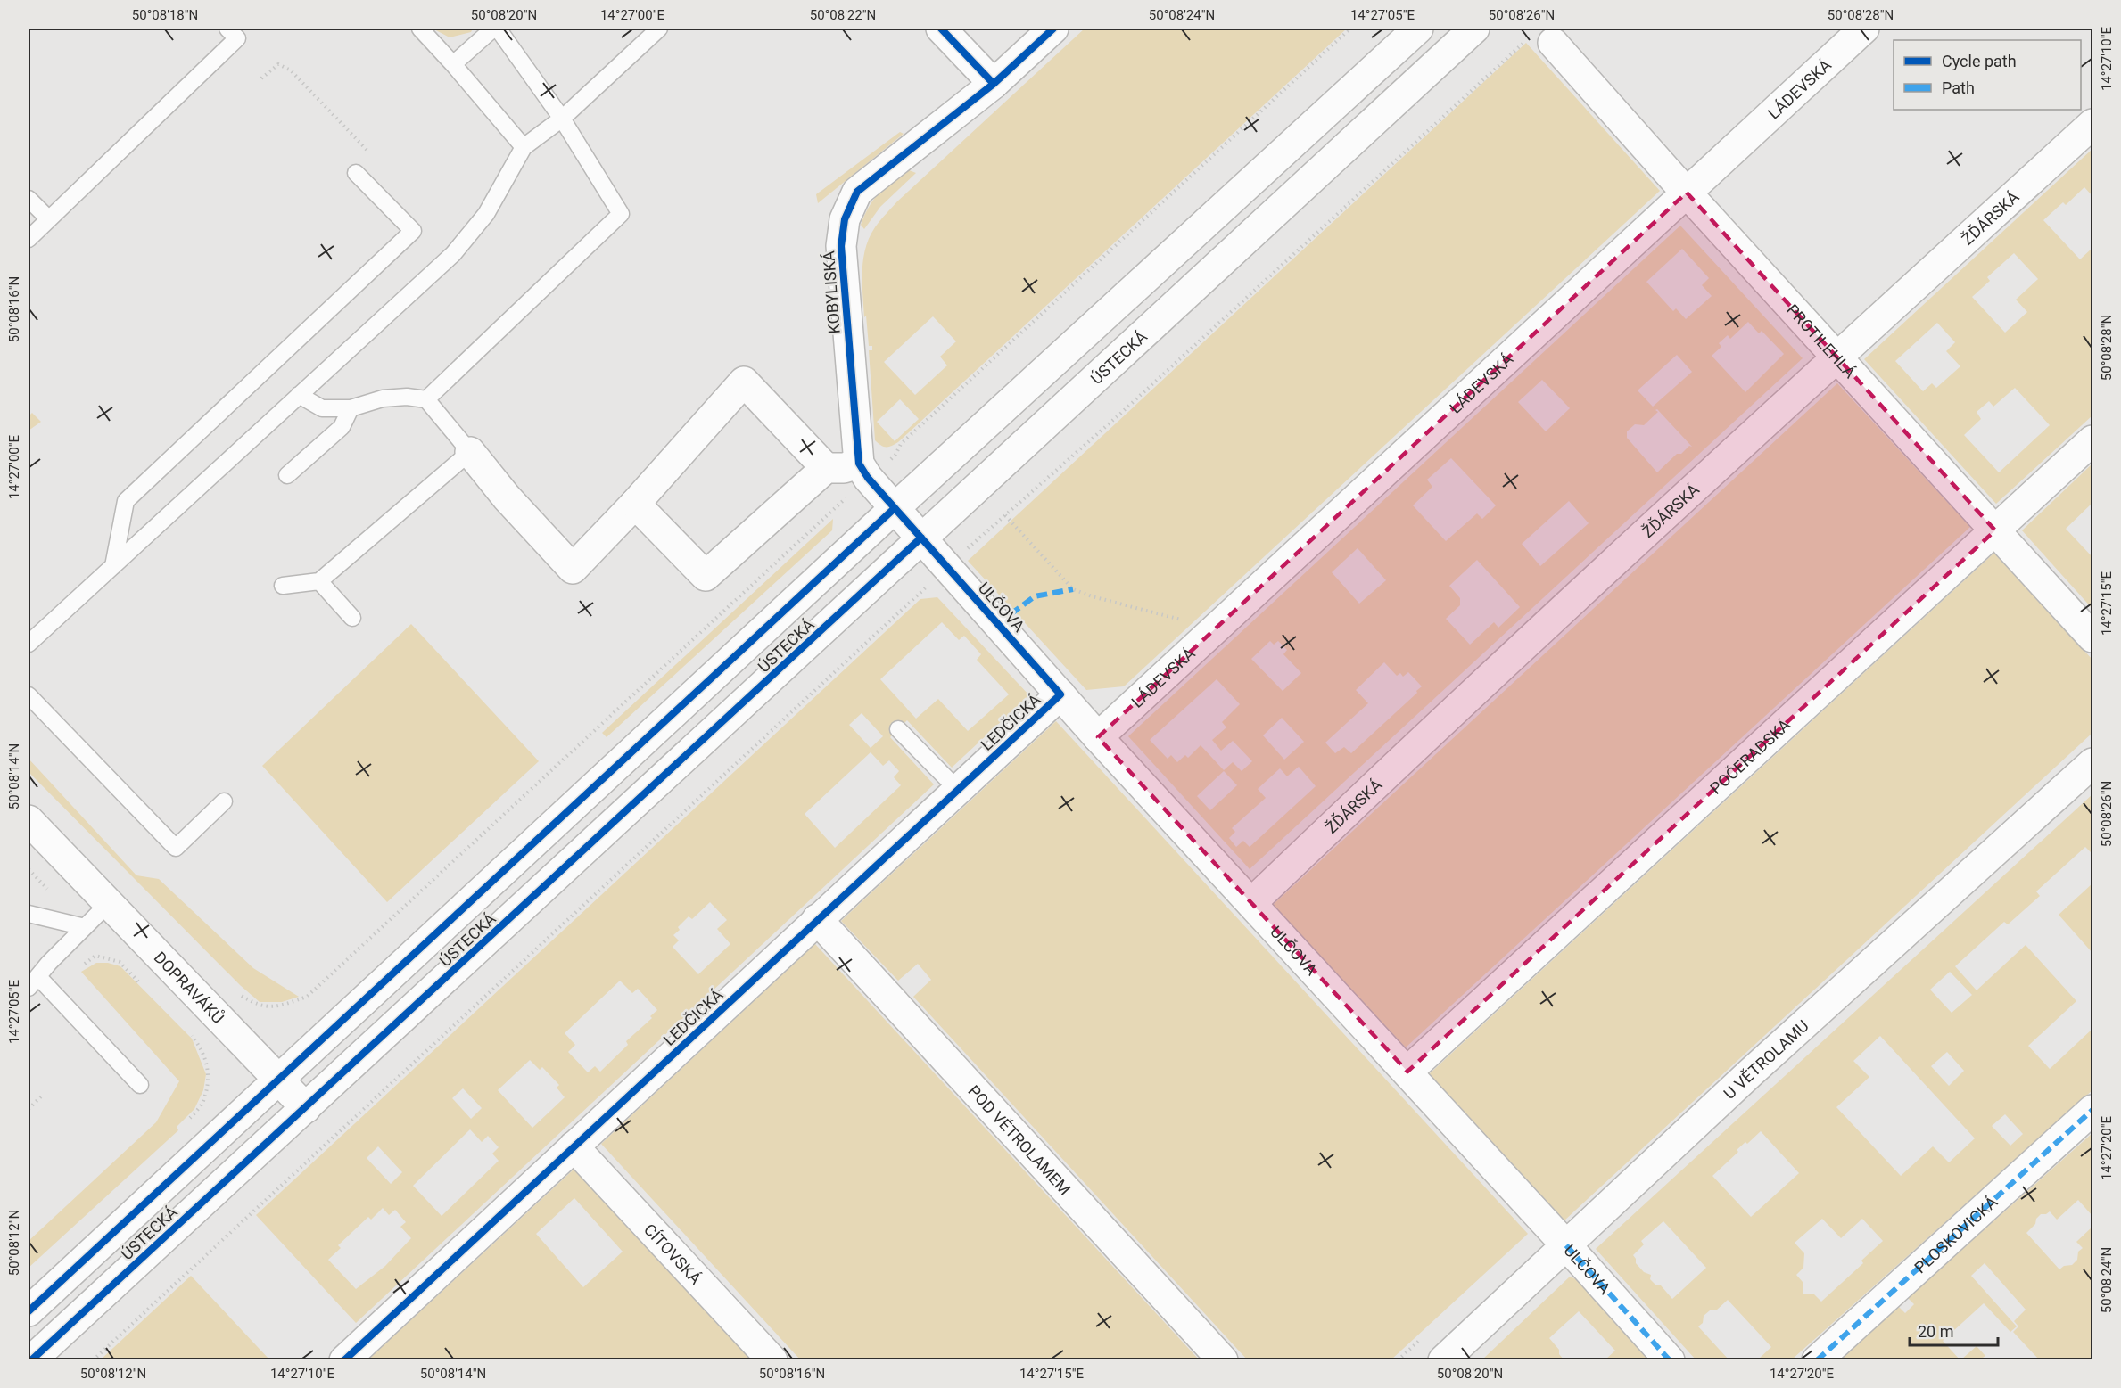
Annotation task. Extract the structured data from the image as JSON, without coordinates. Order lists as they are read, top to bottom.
{
  "streets": {
    "street": [
      "LÁDEVSKÁ",
      "ŽĎÁRSKÁ",
      "KOBYLISKÁ",
      "PROTILEHLÁ",
      "ÚSTECKÁ",
      "ULČOVA",
      "LEDČICKÁ",
      "POČERADSKÁ",
      "DOPRAVÁKŮ",
      "U VĚTROLAMU",
      "POD VĚTROLAMEM",
      "PLOSKOVICKÁ",
      "CÍTOVSKÁ"
    ]
  },
  "crossings": [
    ["LÁDEVSKÁ", "PROTILEHLÁ"],
    ["LÁDEVSKÁ", "ULČOVA"],
    ["ŽĎÁRSKÁ", "PROTILEHLÁ"],
    ["ŽĎÁRSKÁ", "ULČOVA"],
    ["PROTILEHLÁ", "POČERADSKÁ"],
    ["ÚSTECKÁ", "ULČOVA"],
    ["ÚSTECKÁ", "DOPRAVÁKŮ"],
    ["ULČOVA", "LEDČICKÁ"],
    ["ULČOVA", "POČERADSKÁ"],
    ["ULČOVA", "U VĚTROLAMU"],
    ["LEDČICKÁ", "POD VĚTROLAMEM"],
    ["LEDČICKÁ", "CÍTOVSKÁ"]
  ],
  "legend": ["Cycle path", "Path"],
  "scale_bar": "20 m",
  "coordinates": [
    "50°08'18\"N",
    "50°08'20\"N",
    "14°27'00\"E",
    "50°08'22\"N",
    "50°08'24\"N",
    "14°27'05\"E",
    "50°08'26\"N",
    "50°08'28\"N",
    "14°27'10\"E",
    "50°08'16\"N",
    "14°27'15\"E",
    "50°08'14\"N",
    "14°27'20\"E",
    "50°08'12\"N"
  ]
}
